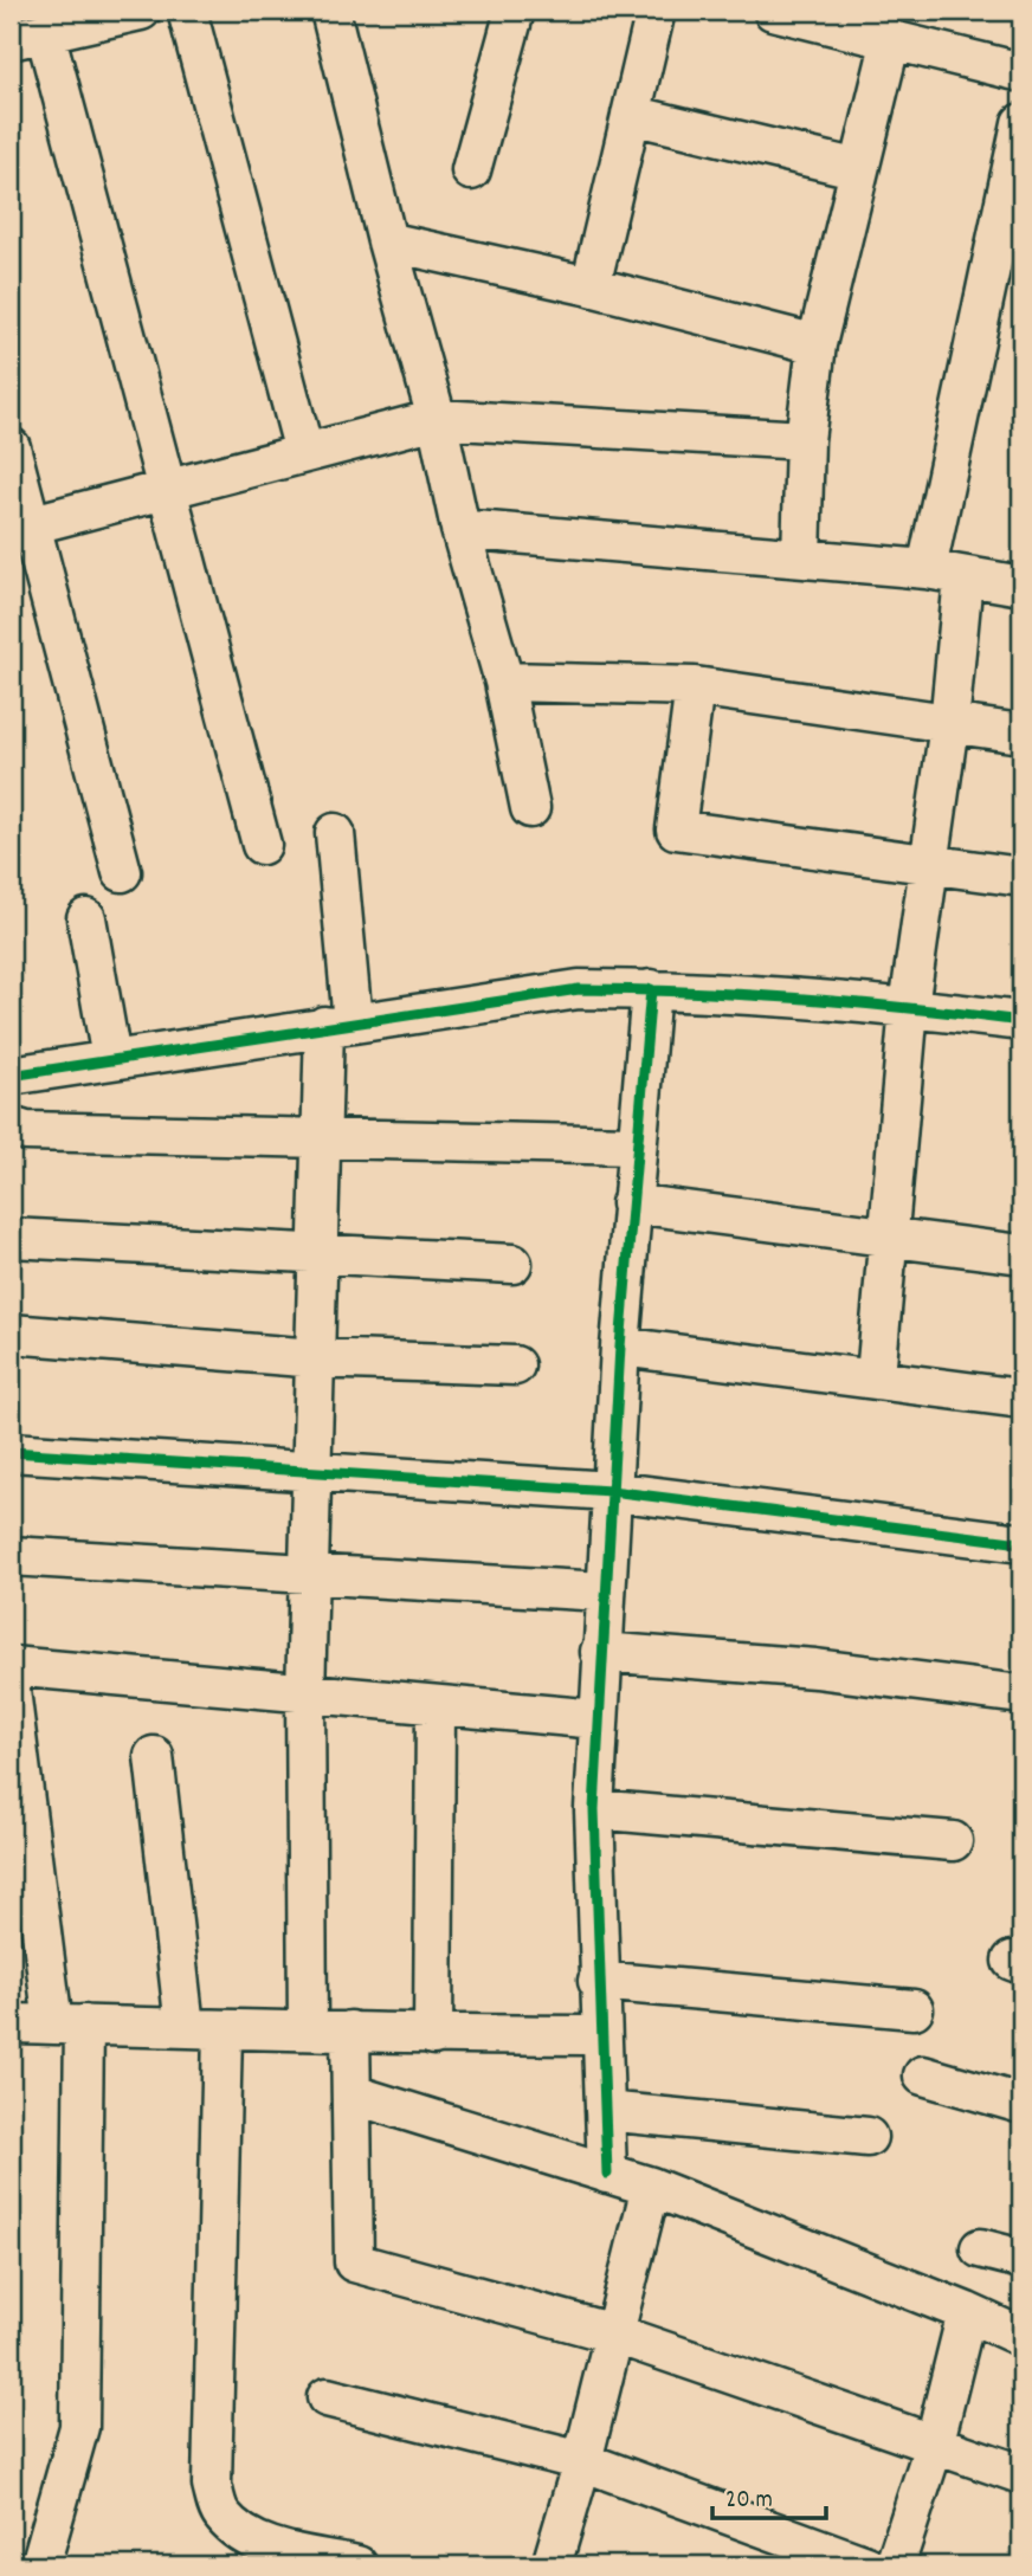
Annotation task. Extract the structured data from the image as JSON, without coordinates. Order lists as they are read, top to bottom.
{
  "scale_bar": "20 m"
}
